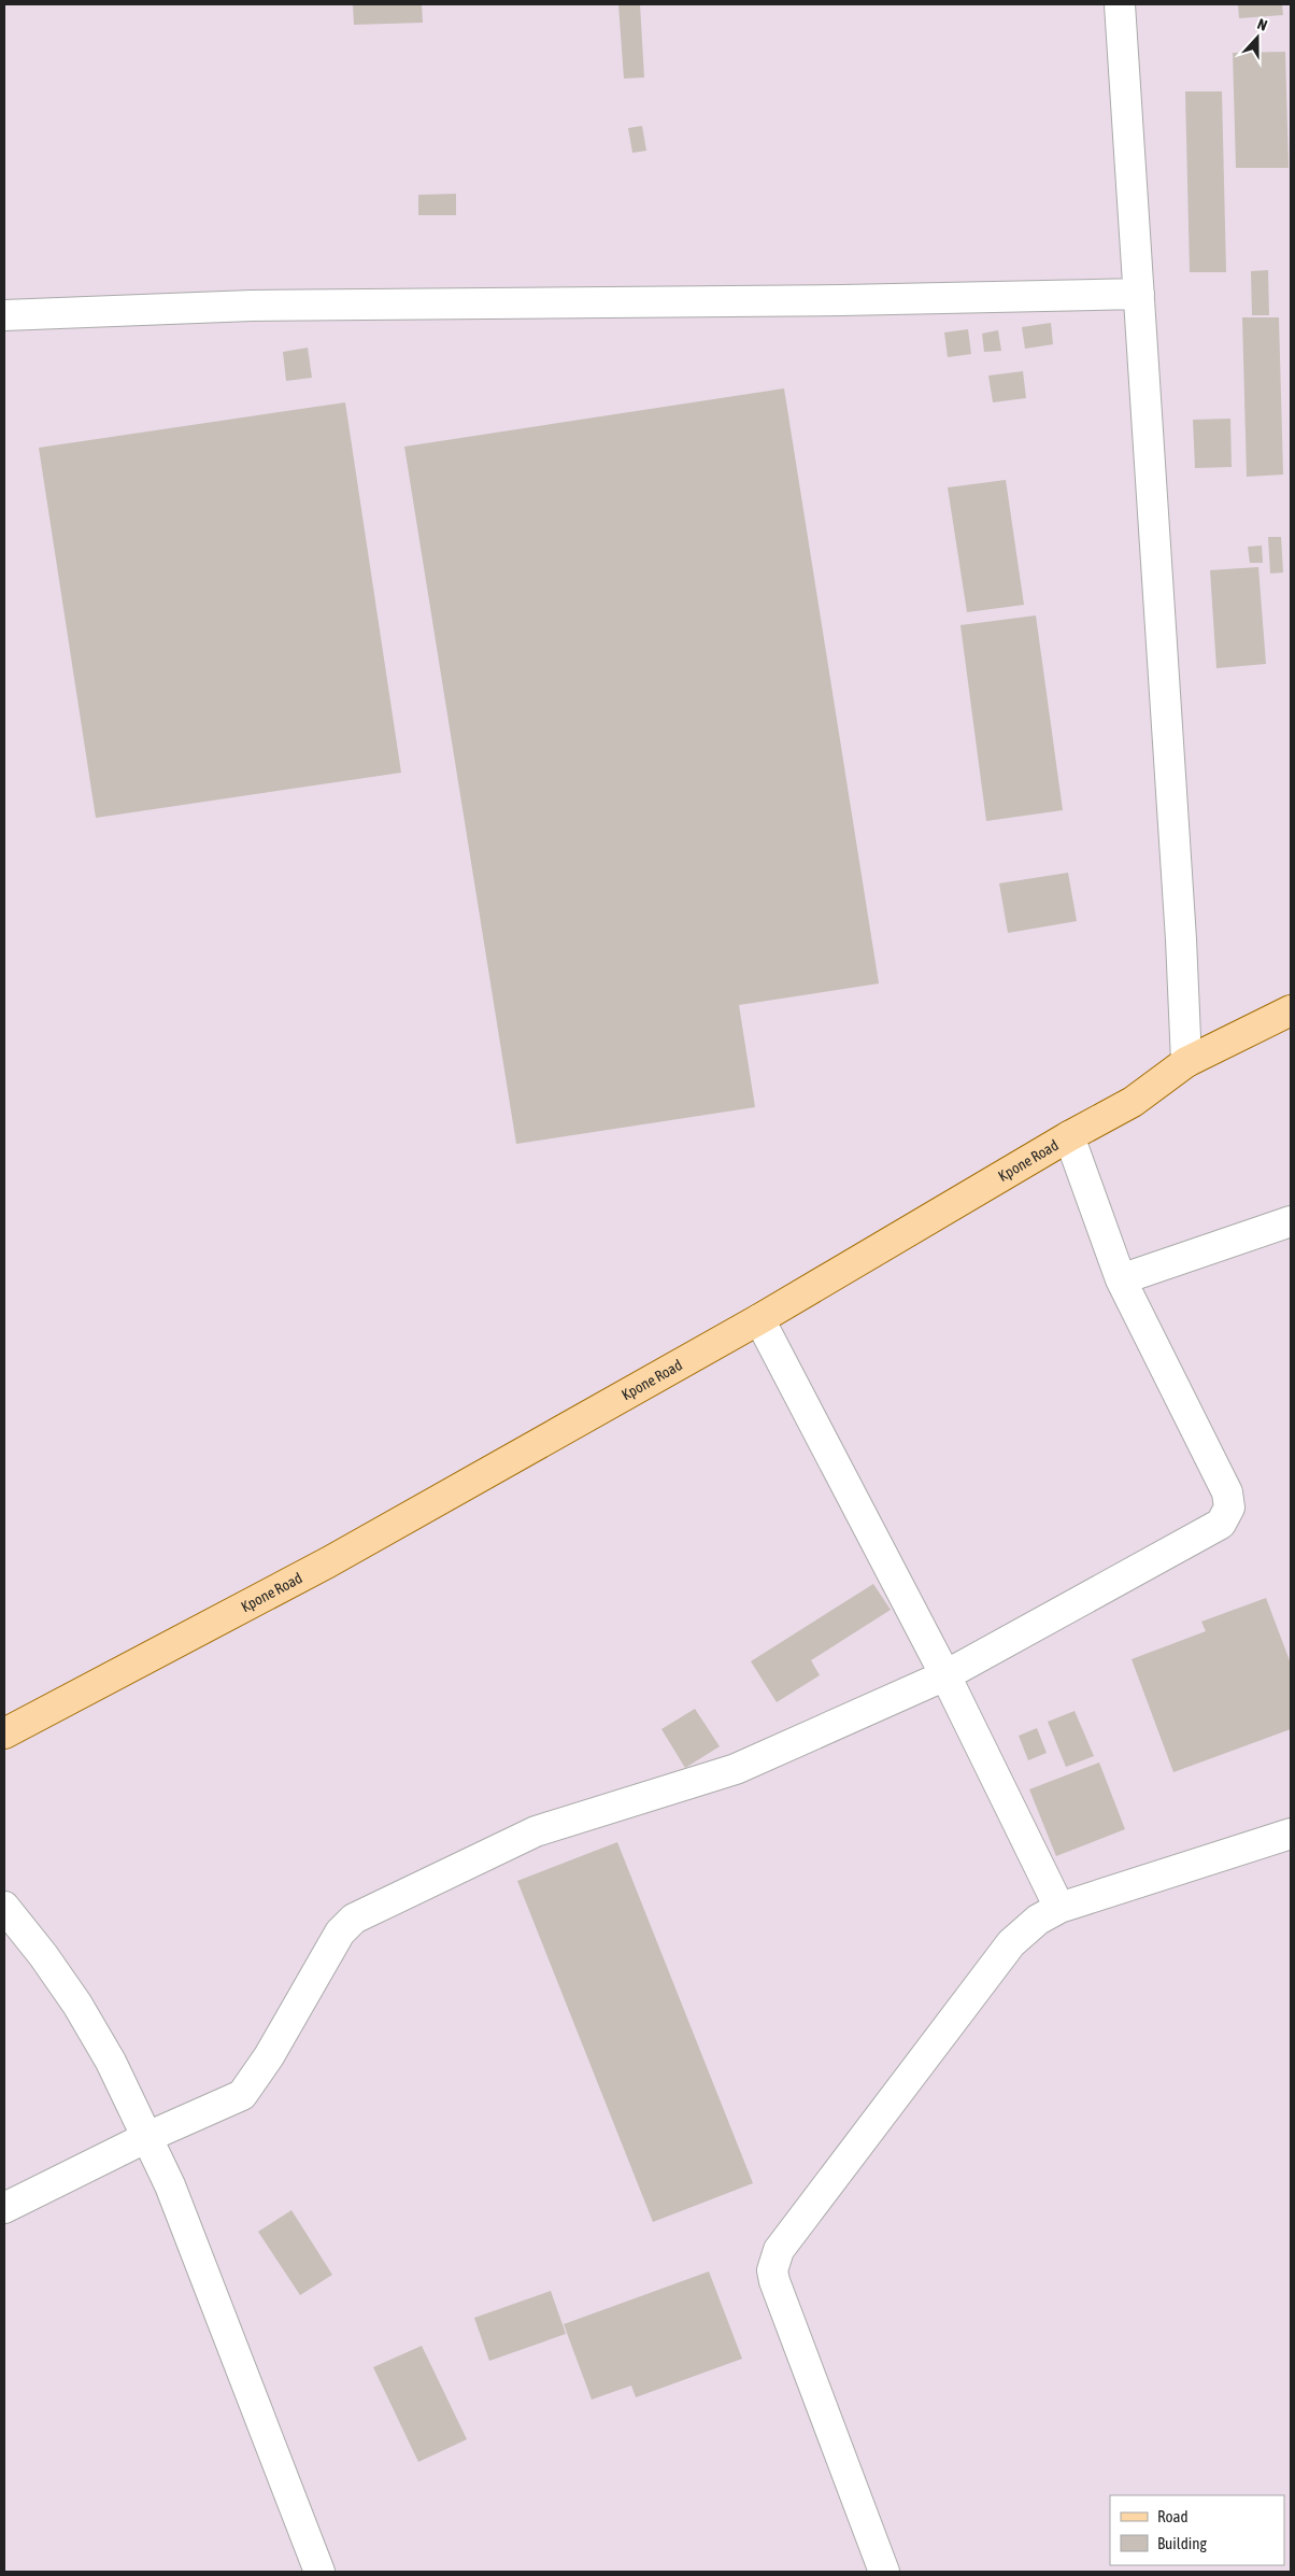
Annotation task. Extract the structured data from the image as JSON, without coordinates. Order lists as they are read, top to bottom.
{
  "streets": {
    "main road": ["Kpone Road"]
  },
  "legend": ["Road", "Building"],
  "north": "top"
}
